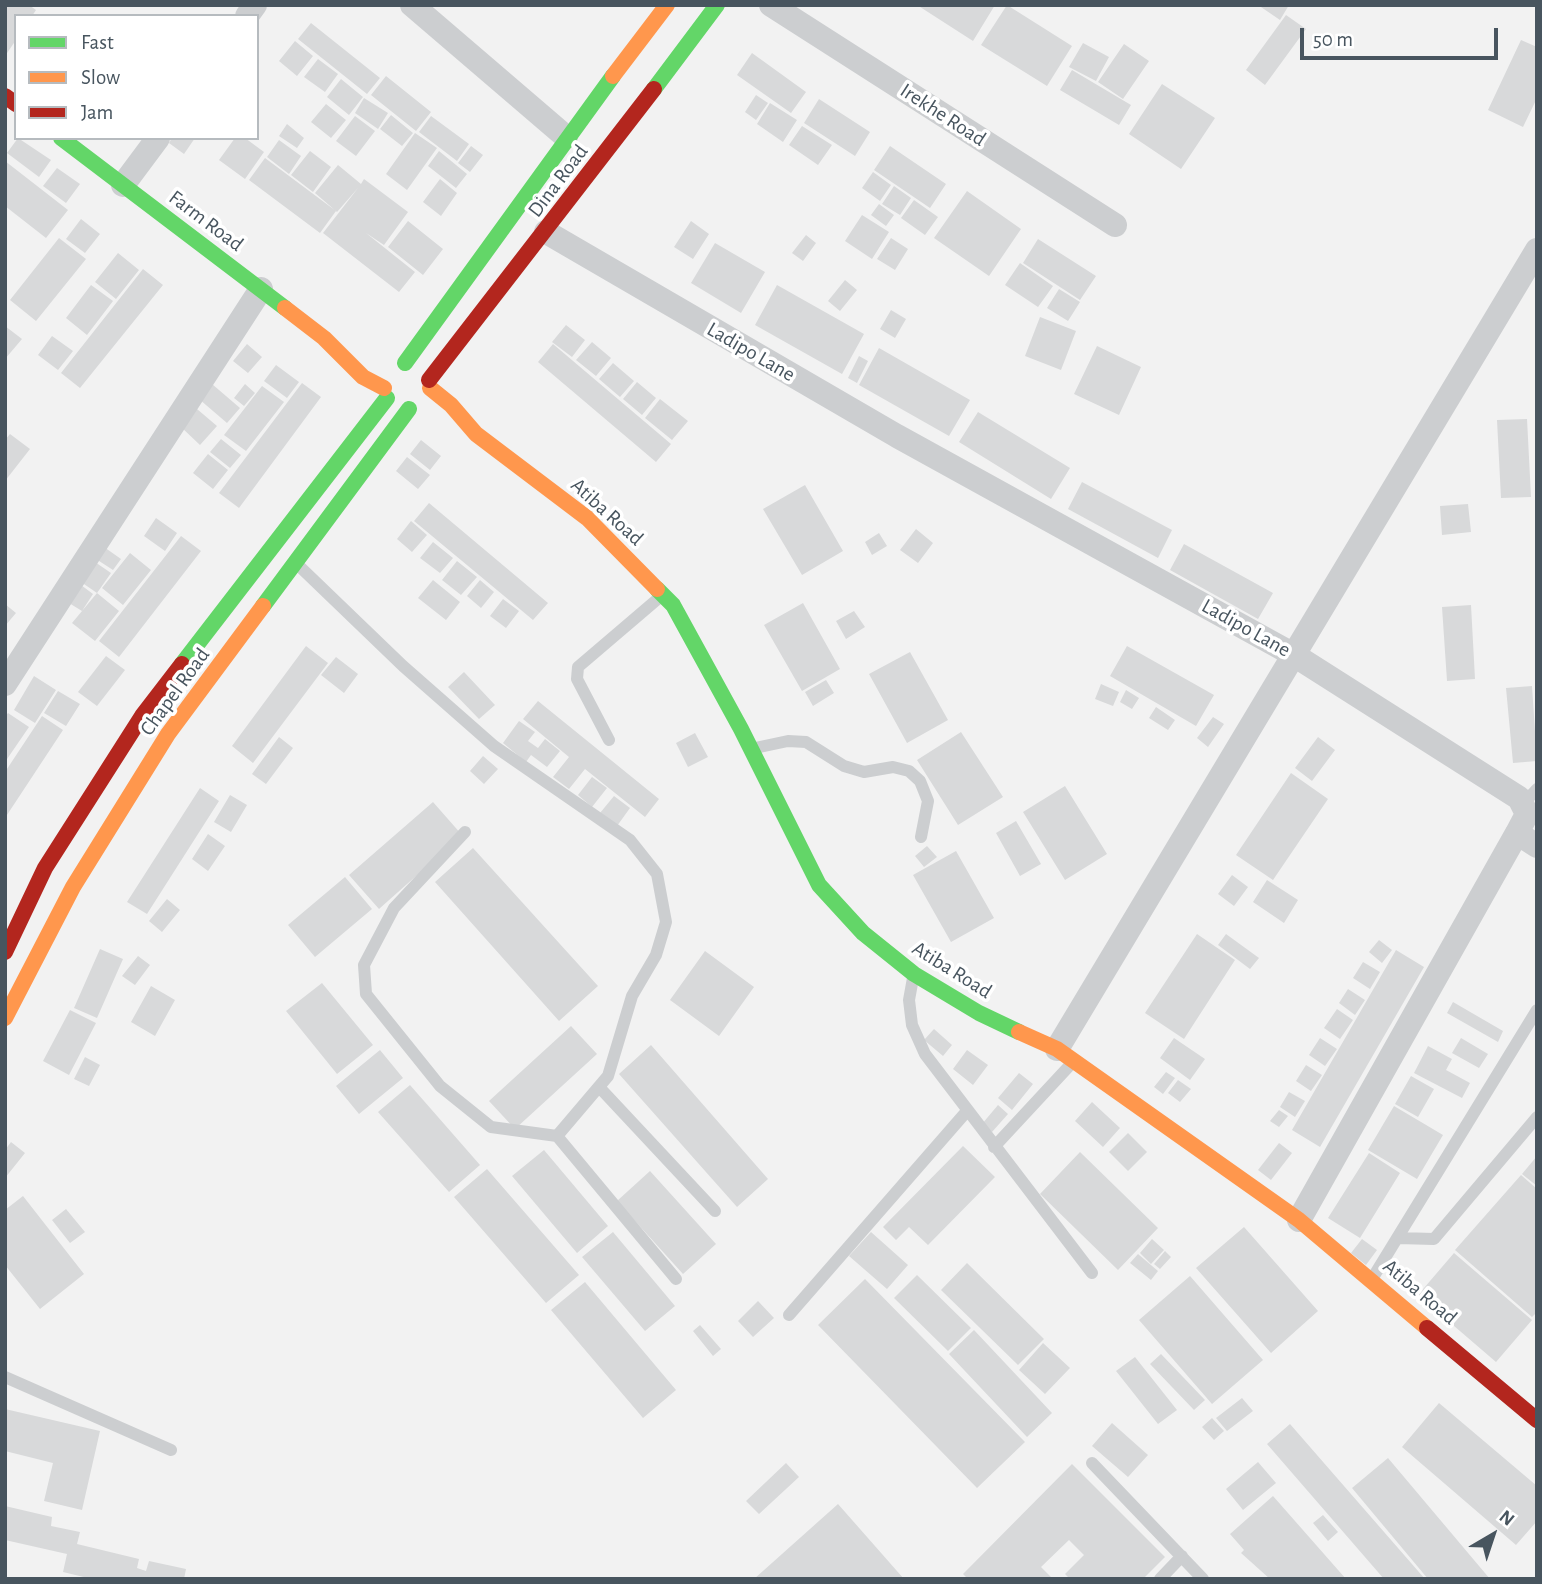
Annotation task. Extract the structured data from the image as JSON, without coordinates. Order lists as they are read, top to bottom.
{
  "streets": {
    "street": [
      "Irekhe Road",
      "Dina Road",
      "Farm Road",
      "Ladipo Lane",
      "Atiba Road",
      "Chapel Road"
    ]
  },
  "crossings": [
    ["Dina Road", "Farm Road"],
    ["Dina Road", "Ladipo Lane"],
    ["Dina Road", "Atiba Road"],
    ["Dina Road", "Chapel Road"],
    ["Farm Road", "Atiba Road"],
    ["Farm Road", "Chapel Road"],
    ["Ladipo Lane", "Atiba Road"],
    ["Atiba Road", "Chapel Road"]
  ],
  "legend": ["Fast", "Slow", "Jam"],
  "scale_bar": "50 m",
  "north": "top right"
}
